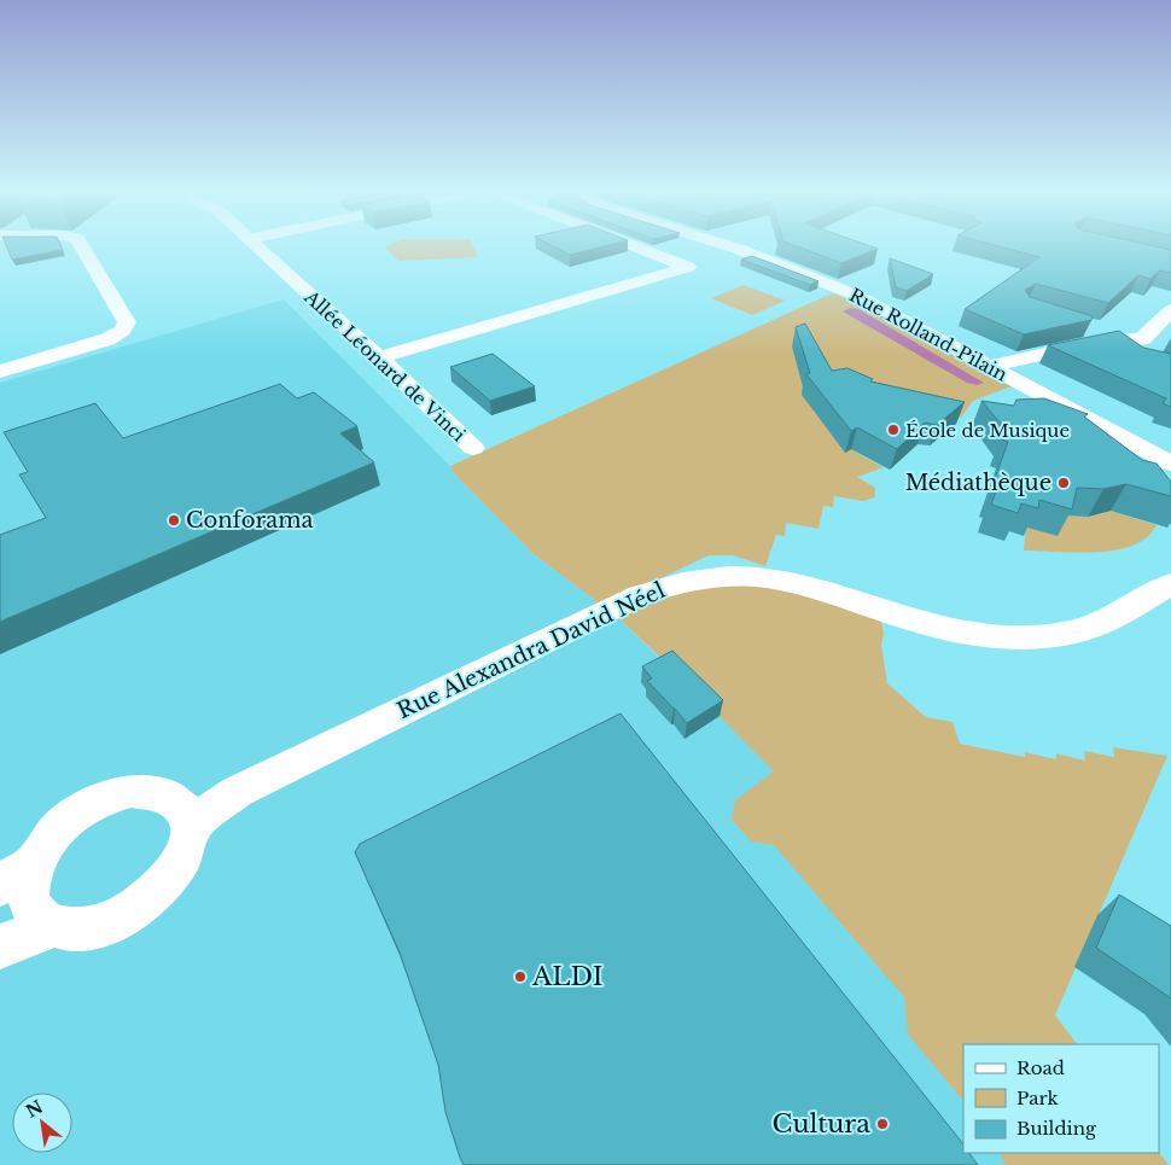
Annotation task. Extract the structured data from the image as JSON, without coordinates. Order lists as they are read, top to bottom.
{
  "streets": {
    "street": ["Rue Rolland-Pilain", "Allée Léonard de Vinci", "Rue Alexandra David Néel"]
  },
  "places": [
    "École de Musique",
    "Médiathèque",
    "Conforama",
    "ALDI",
    "Cultura"
  ],
  "legend": ["Road", "Park", "Building"],
  "north": "top left"
}
